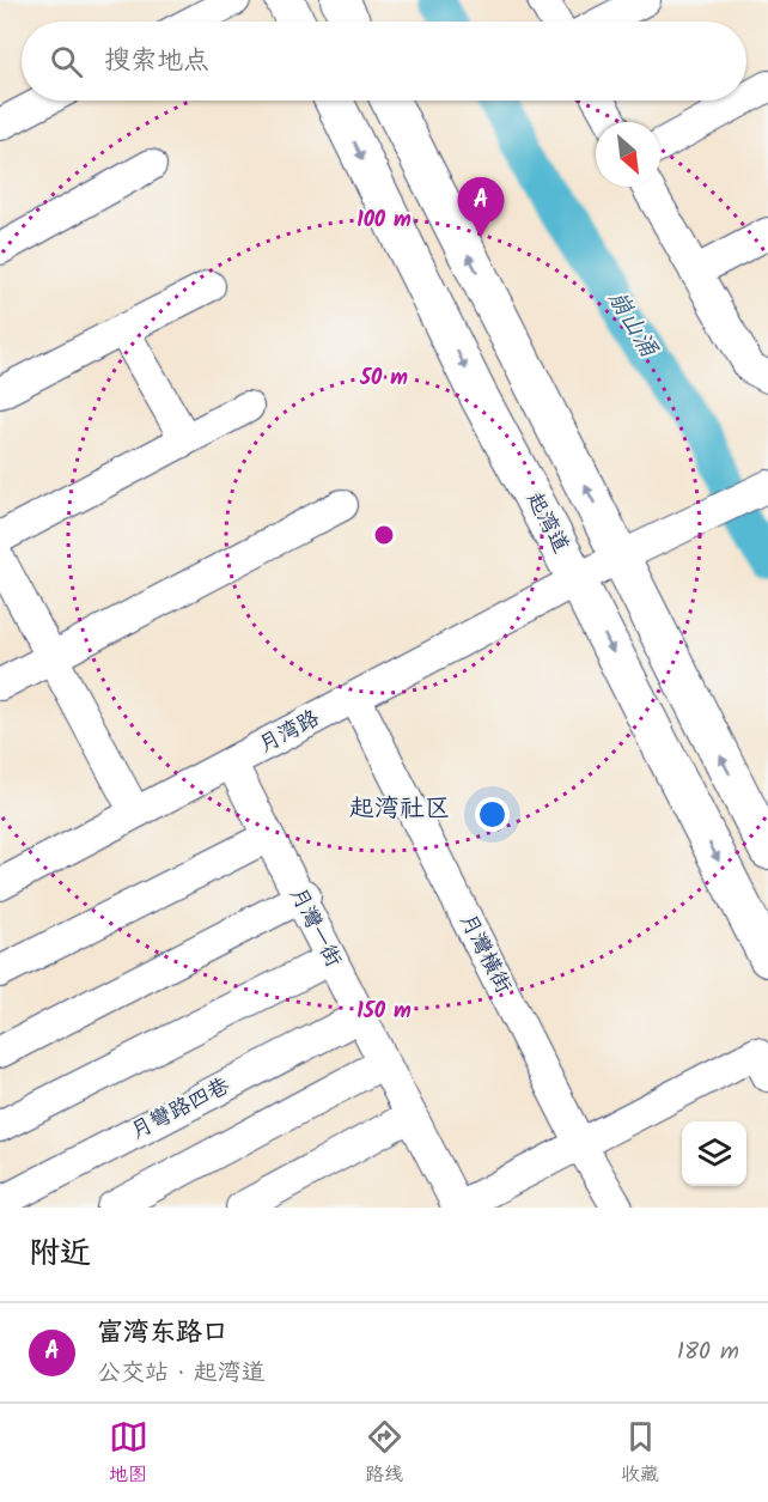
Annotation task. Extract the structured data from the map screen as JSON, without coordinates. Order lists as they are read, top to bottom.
{
  "streets": {
    "main road": ["起湾道"],
    "street": [
      "月湾路",
      "月灣一街",
      "月灣橫街",
      "月彎路四巷"
    ]
  },
  "crossings": [
    ["起湾道", "月湾路"],
    ["月湾路", "月灣一街"],
    ["月湾路", "月灣橫街"],
    ["月灣一街", "月彎路四巷"]
  ],
  "districts": ["起湾社区"],
  "water": ["崩山涌"],
  "north": "bottom right",
  "page": {
    "search": "搜索地点",
    "pins": "A",
    "heading": "附近",
    "list": [
      {
        "mark": "A",
        "name": "富湾东路口",
        "note": "公交站 · 起湾道",
        "value": "180 m"
      }
    ],
    "nav": ["地图", "路线", "收藏"]
  },
  "rings": ["100 m", "50 m", "150 m"]
}
